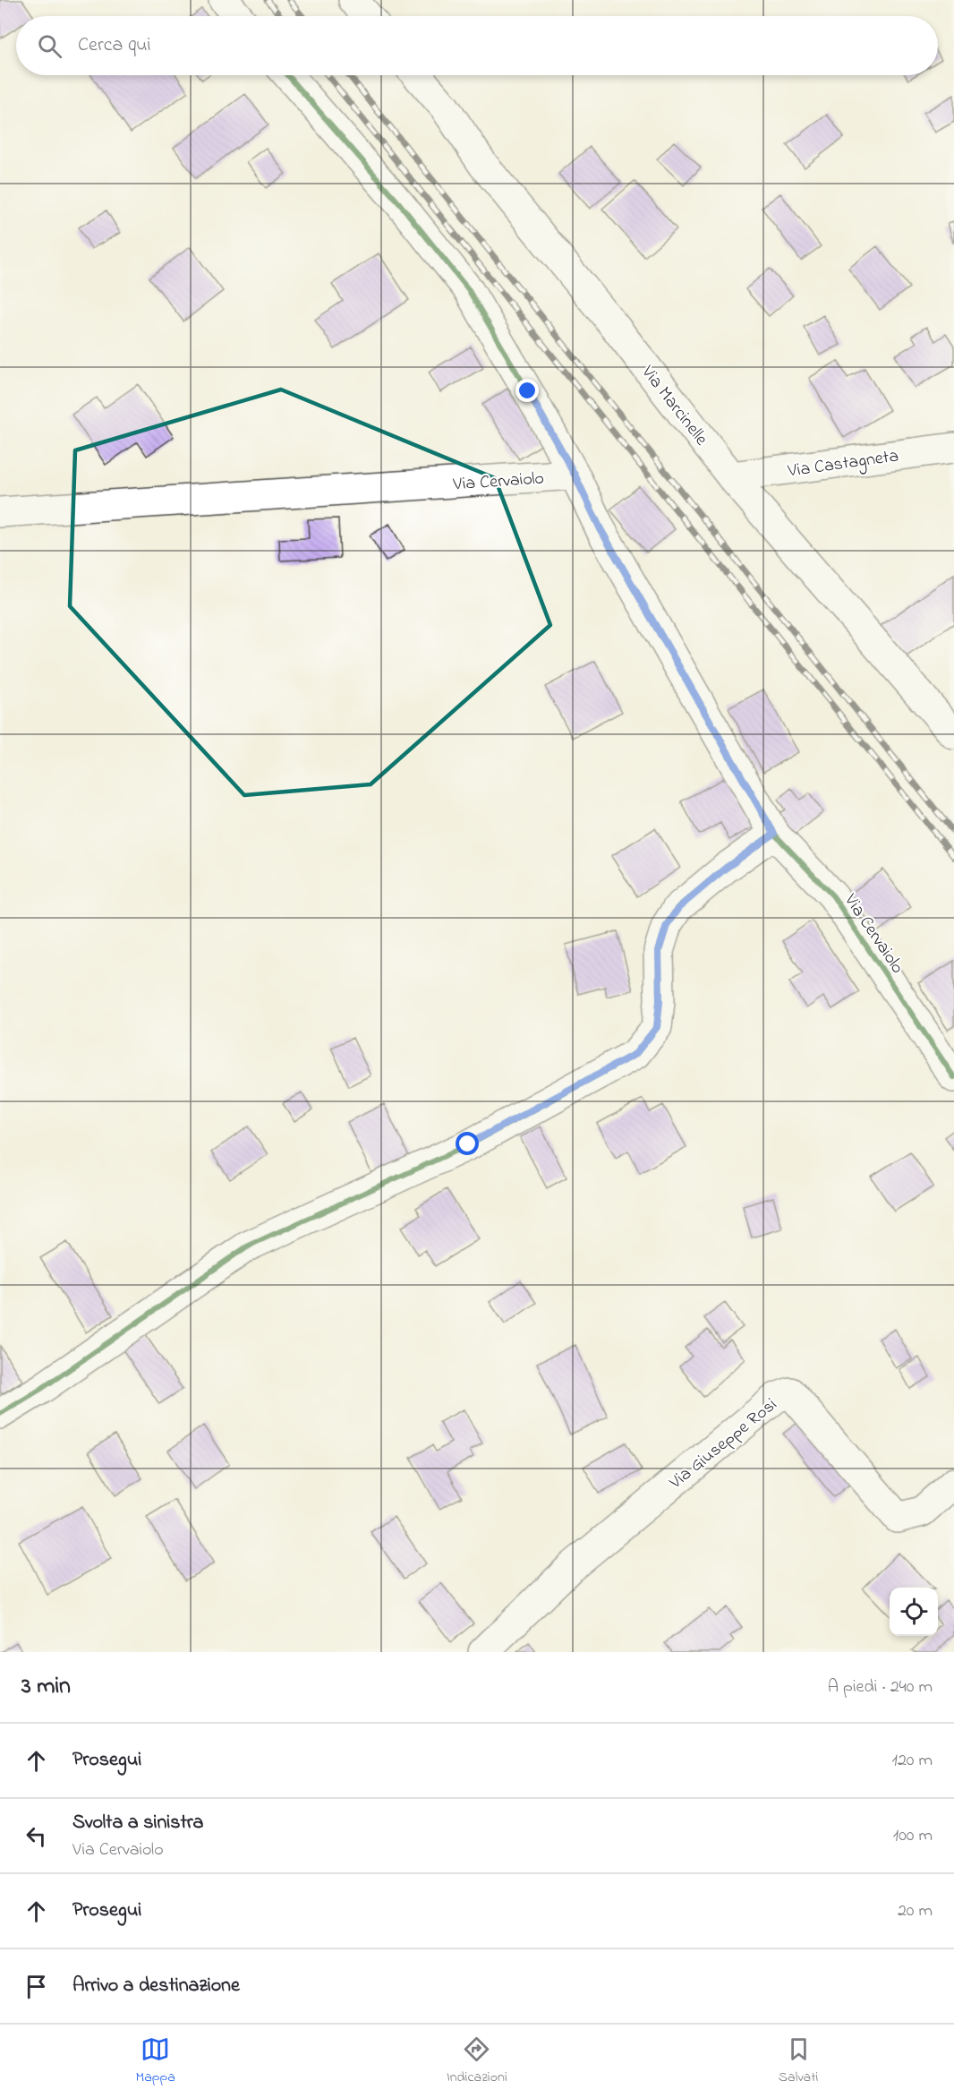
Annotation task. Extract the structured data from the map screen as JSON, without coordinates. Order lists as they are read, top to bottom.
{
  "streets": {
    "street": [
      "Via Marcinelle",
      "Via Castagneta",
      "Via Cervaiolo",
      "Via Giuseppe Rosi"
    ]
  },
  "crossings": [
    ["Via Marcinelle", "Via Castagneta"]
  ],
  "page": {
    "search": "Cerca qui",
    "heading": ["3 min", "A piedi · 240 m"],
    "list": [
      ["Prosegui", "120 m"],
      ["Svolta a sinistra", "Via Cervaiolo", "100 m"],
      ["Prosegui", "20 m"],
      "Arrivo a destinazione"
    ],
    "nav": ["Mappa", "Indicazioni", "Salvati"]
  }
}
